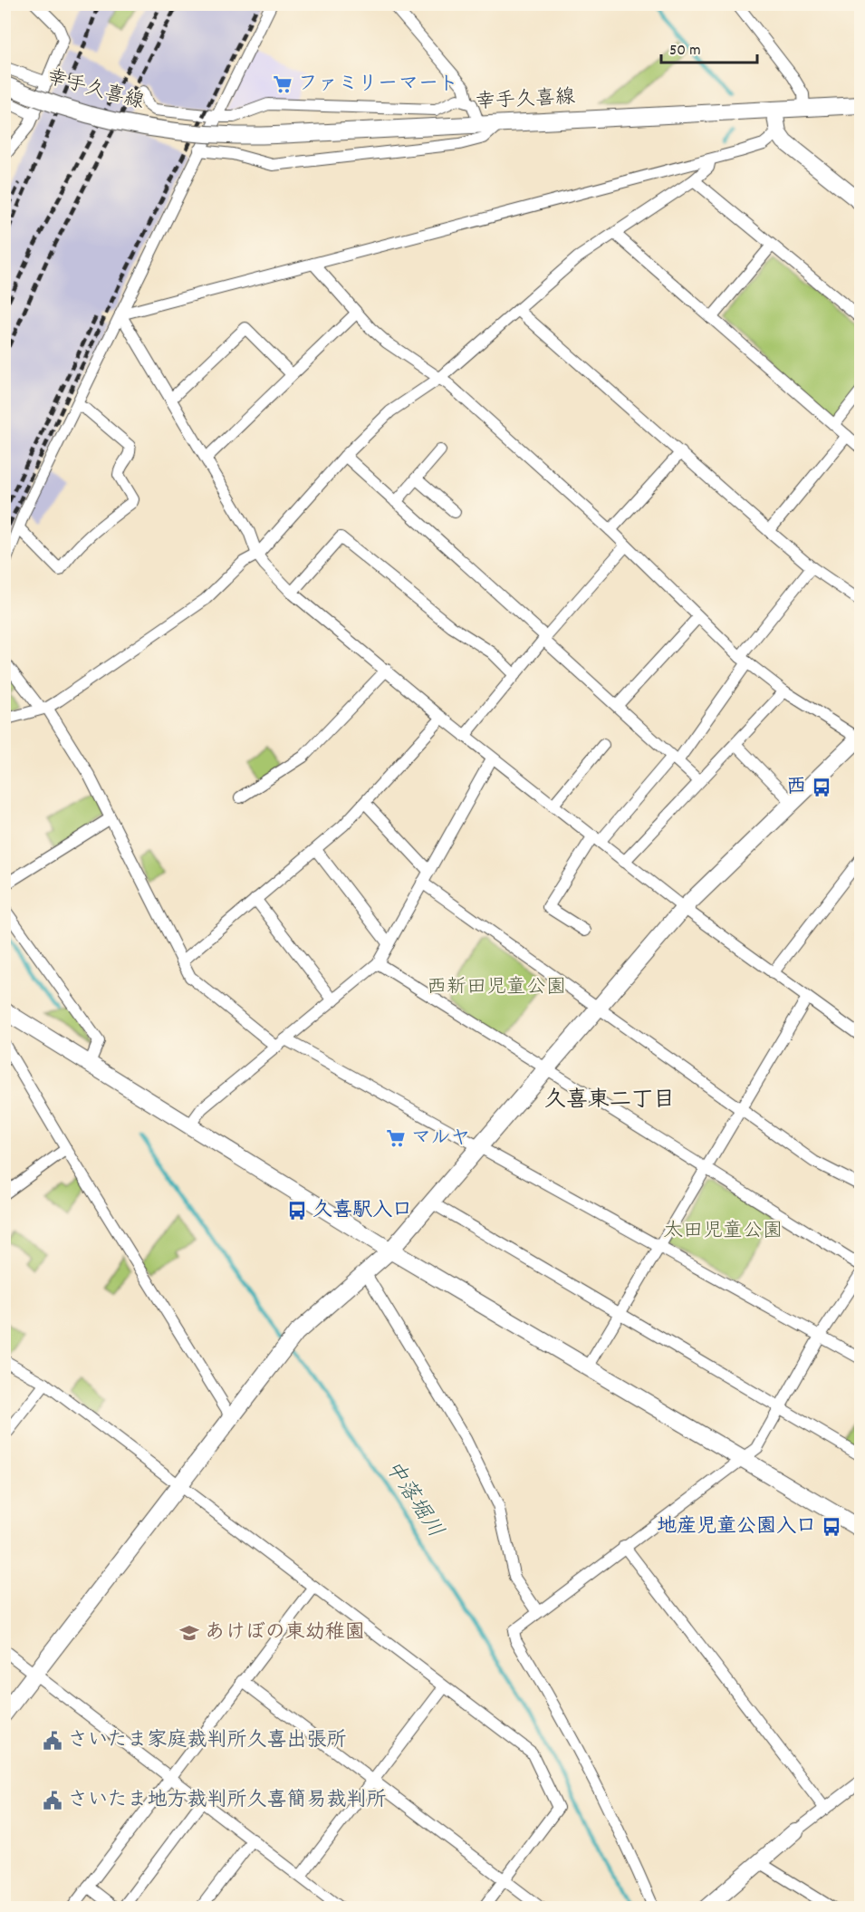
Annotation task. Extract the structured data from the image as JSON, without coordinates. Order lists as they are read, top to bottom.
{
  "streets": {
    "street": ["幸手久喜線"]
  },
  "districts": ["久喜東二丁目"],
  "water": ["中落堀川"],
  "parks": ["西新田児童公園", "太田児童公園"],
  "places": {
    "supermarket": ["ファミリーマート", "マルヤ"],
    "bus stop": ["西", "久喜駅入口", "地産児童公園入口"],
    "school or university": ["あけぼの東幼稚園"],
    "public building": ["さいたま家庭裁判所久喜出張所", "さいたま地方裁判所久喜簡易裁判所"]
  },
  "scale_bar": "50 m"
}
